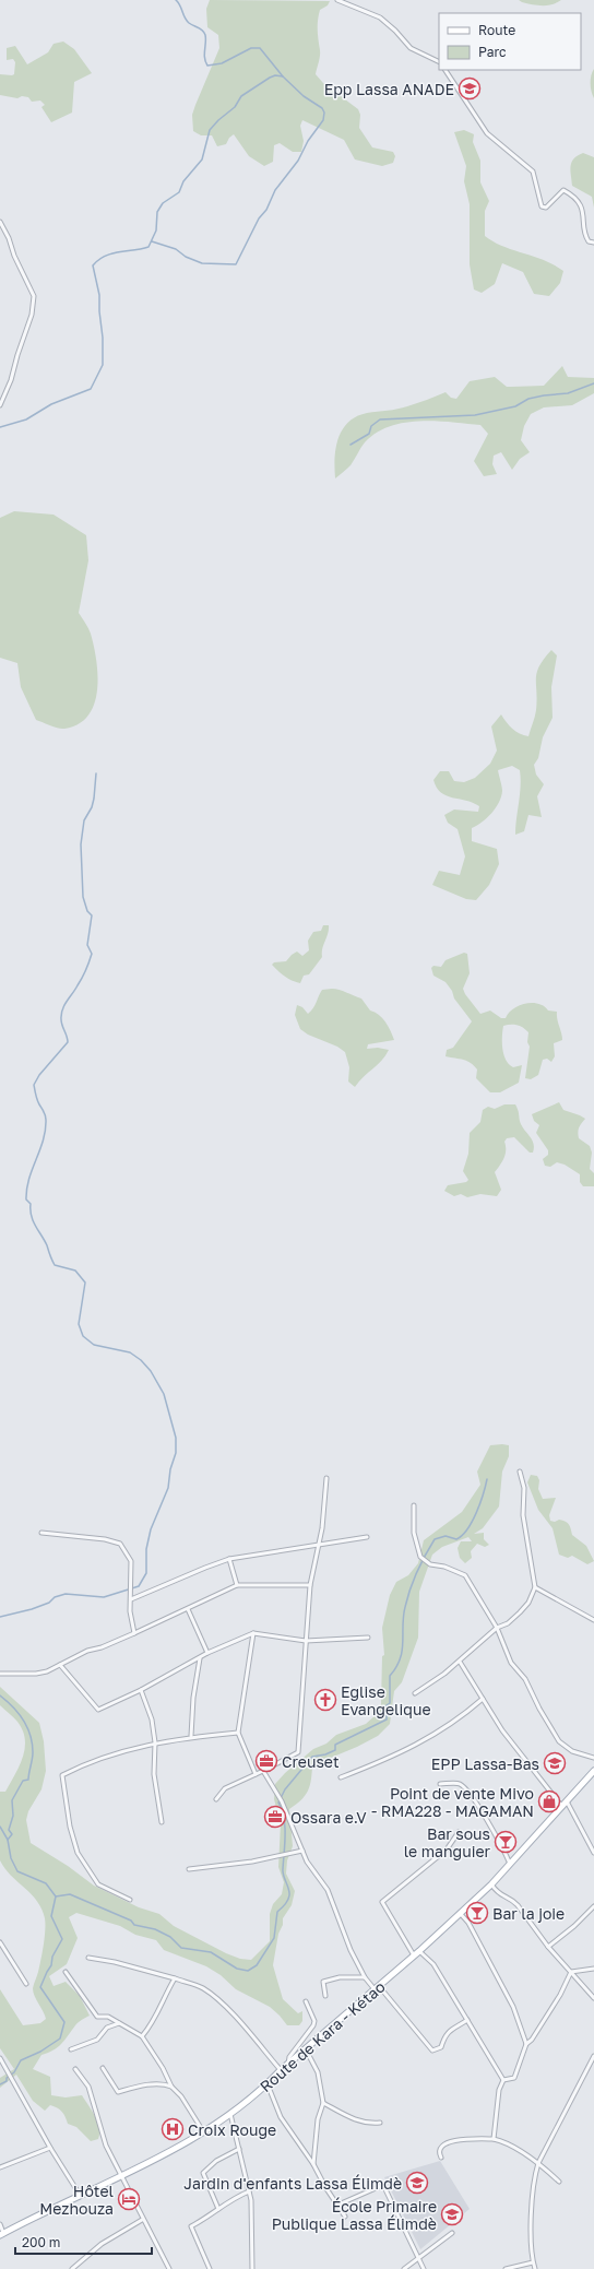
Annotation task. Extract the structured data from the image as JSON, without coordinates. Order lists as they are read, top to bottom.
{
  "streets": {
    "main road": ["Route de Kara - Kétao"]
  },
  "places": {
    "school or university": [
      "Epp Lassa ANADE",
      "EPP Lassa-Bas",
      "Jardin d'enfants Lassa Élimdè",
      "École Primaire Publique Lassa Élimdè"
    ],
    "church": ["Eglise Evangelique"],
    "office": ["Creuset", "Ossara e.V"],
    "shop": ["Point de vente Mivo - RMA228 - MAGAMAN"],
    "bar": ["Bar sous le manguier", "Bar la joie"],
    "hospital": ["Croix Rouge"],
    "hotel": ["Hôtel Mezhouza"]
  },
  "legend": ["Route", "Parc"],
  "scale_bar": "200 m"
}
